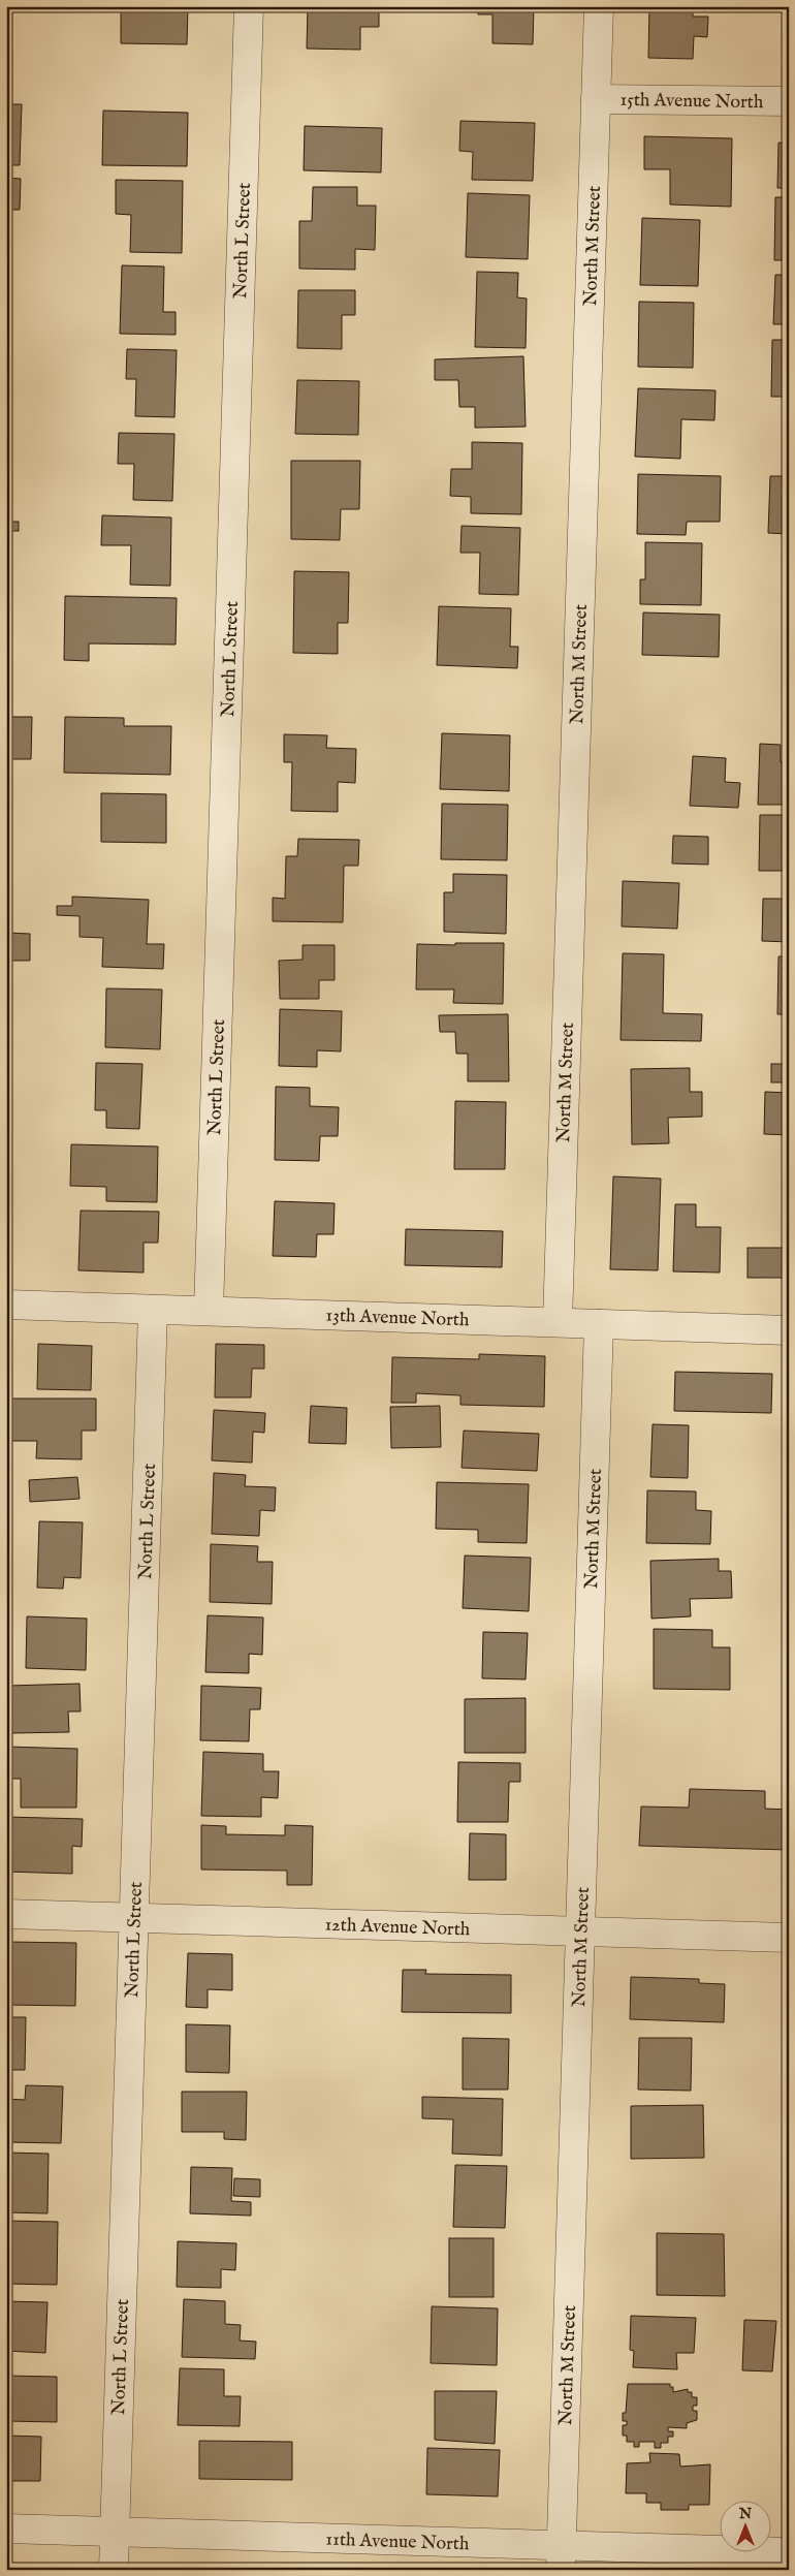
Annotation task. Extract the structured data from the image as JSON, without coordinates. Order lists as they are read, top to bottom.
{
  "streets": {
    "street": [
      "15th Avenue North",
      "North L Street",
      "North M Street",
      "13th Avenue North",
      "12th Avenue North",
      "11th Avenue North"
    ]
  },
  "crossings": [
    ["15th Avenue North", "North M Street"],
    ["North L Street", "13th Avenue North"],
    ["North L Street", "12th Avenue North"],
    ["North L Street", "11th Avenue North"],
    ["North M Street", "13th Avenue North"],
    ["North M Street", "12th Avenue North"],
    ["North M Street", "11th Avenue North"]
  ],
  "north": "top"
}
